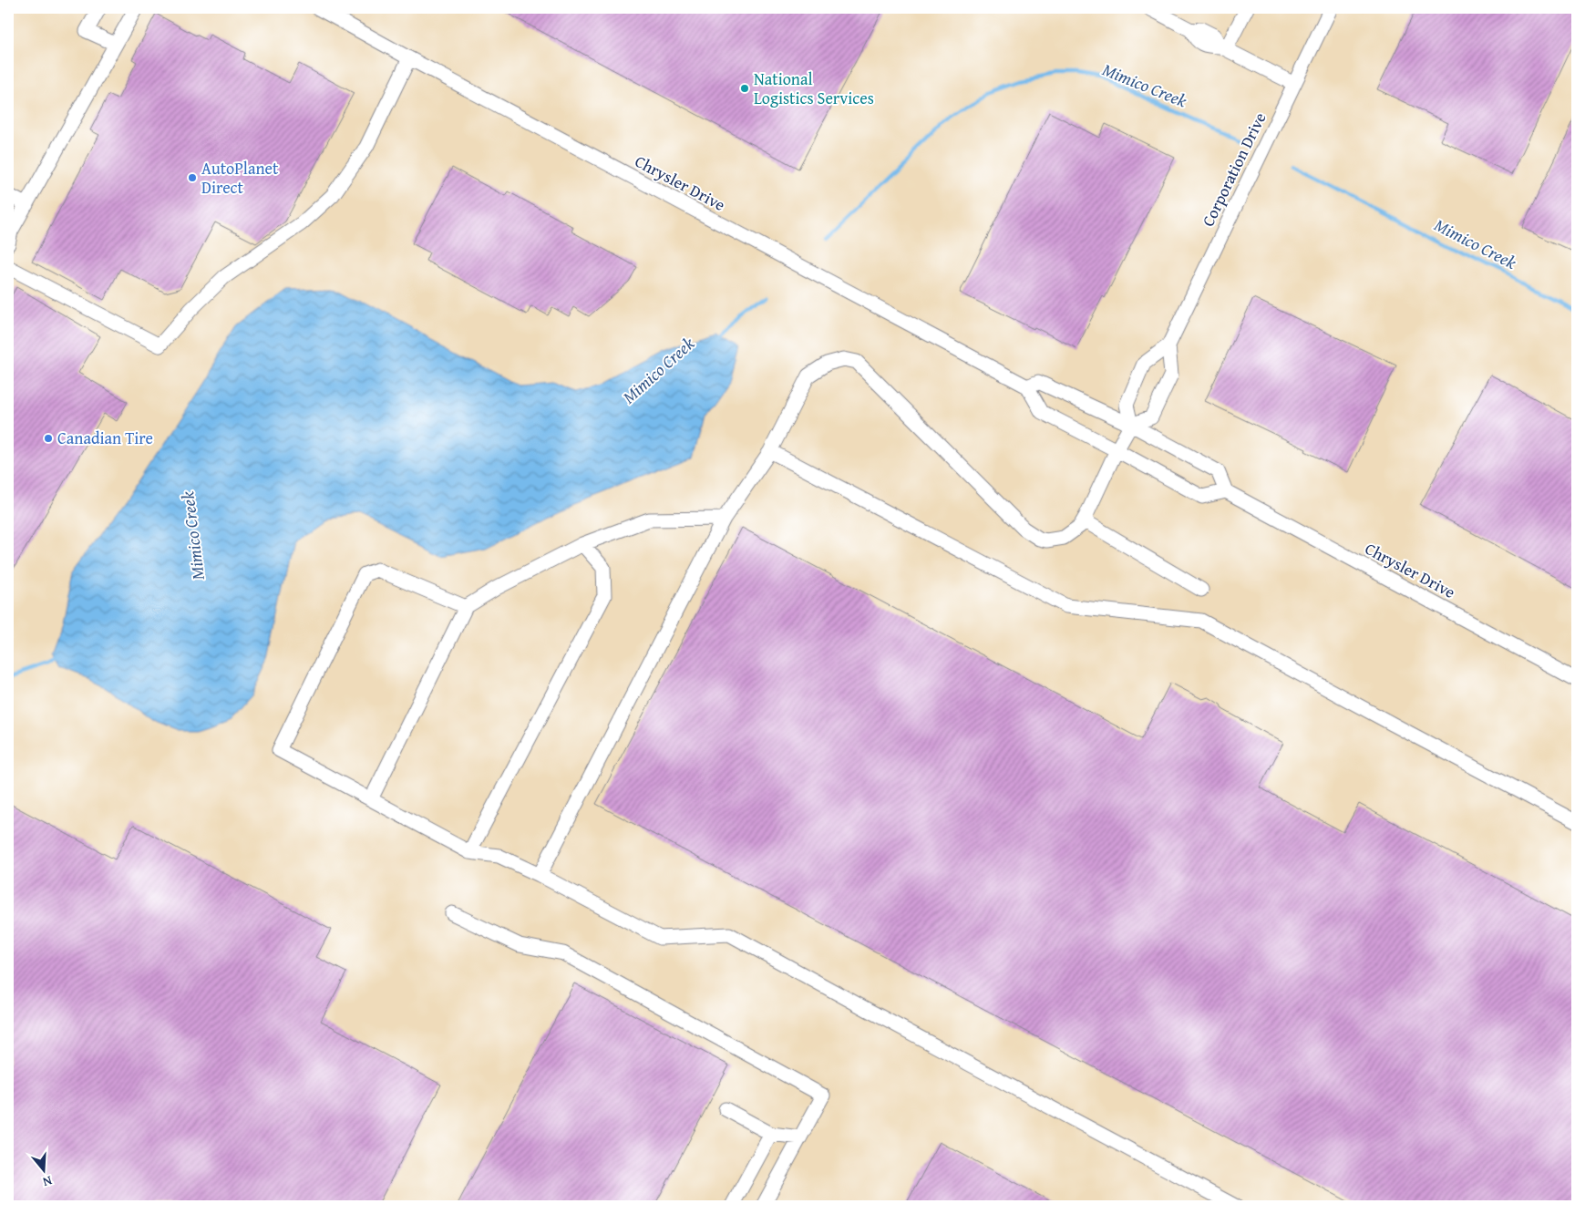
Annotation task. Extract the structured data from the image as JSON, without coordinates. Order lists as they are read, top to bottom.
{
  "streets": {
    "street": ["Corporation Drive", "Chrysler Drive"]
  },
  "crossings": [
    ["Corporation Drive", "Chrysler Drive"]
  ],
  "water": ["Mimico Creek"],
  "places": ["National Logistics Services", "AutoPlanet Direct", "Canadian Tire"],
  "north": "bottom"
}
